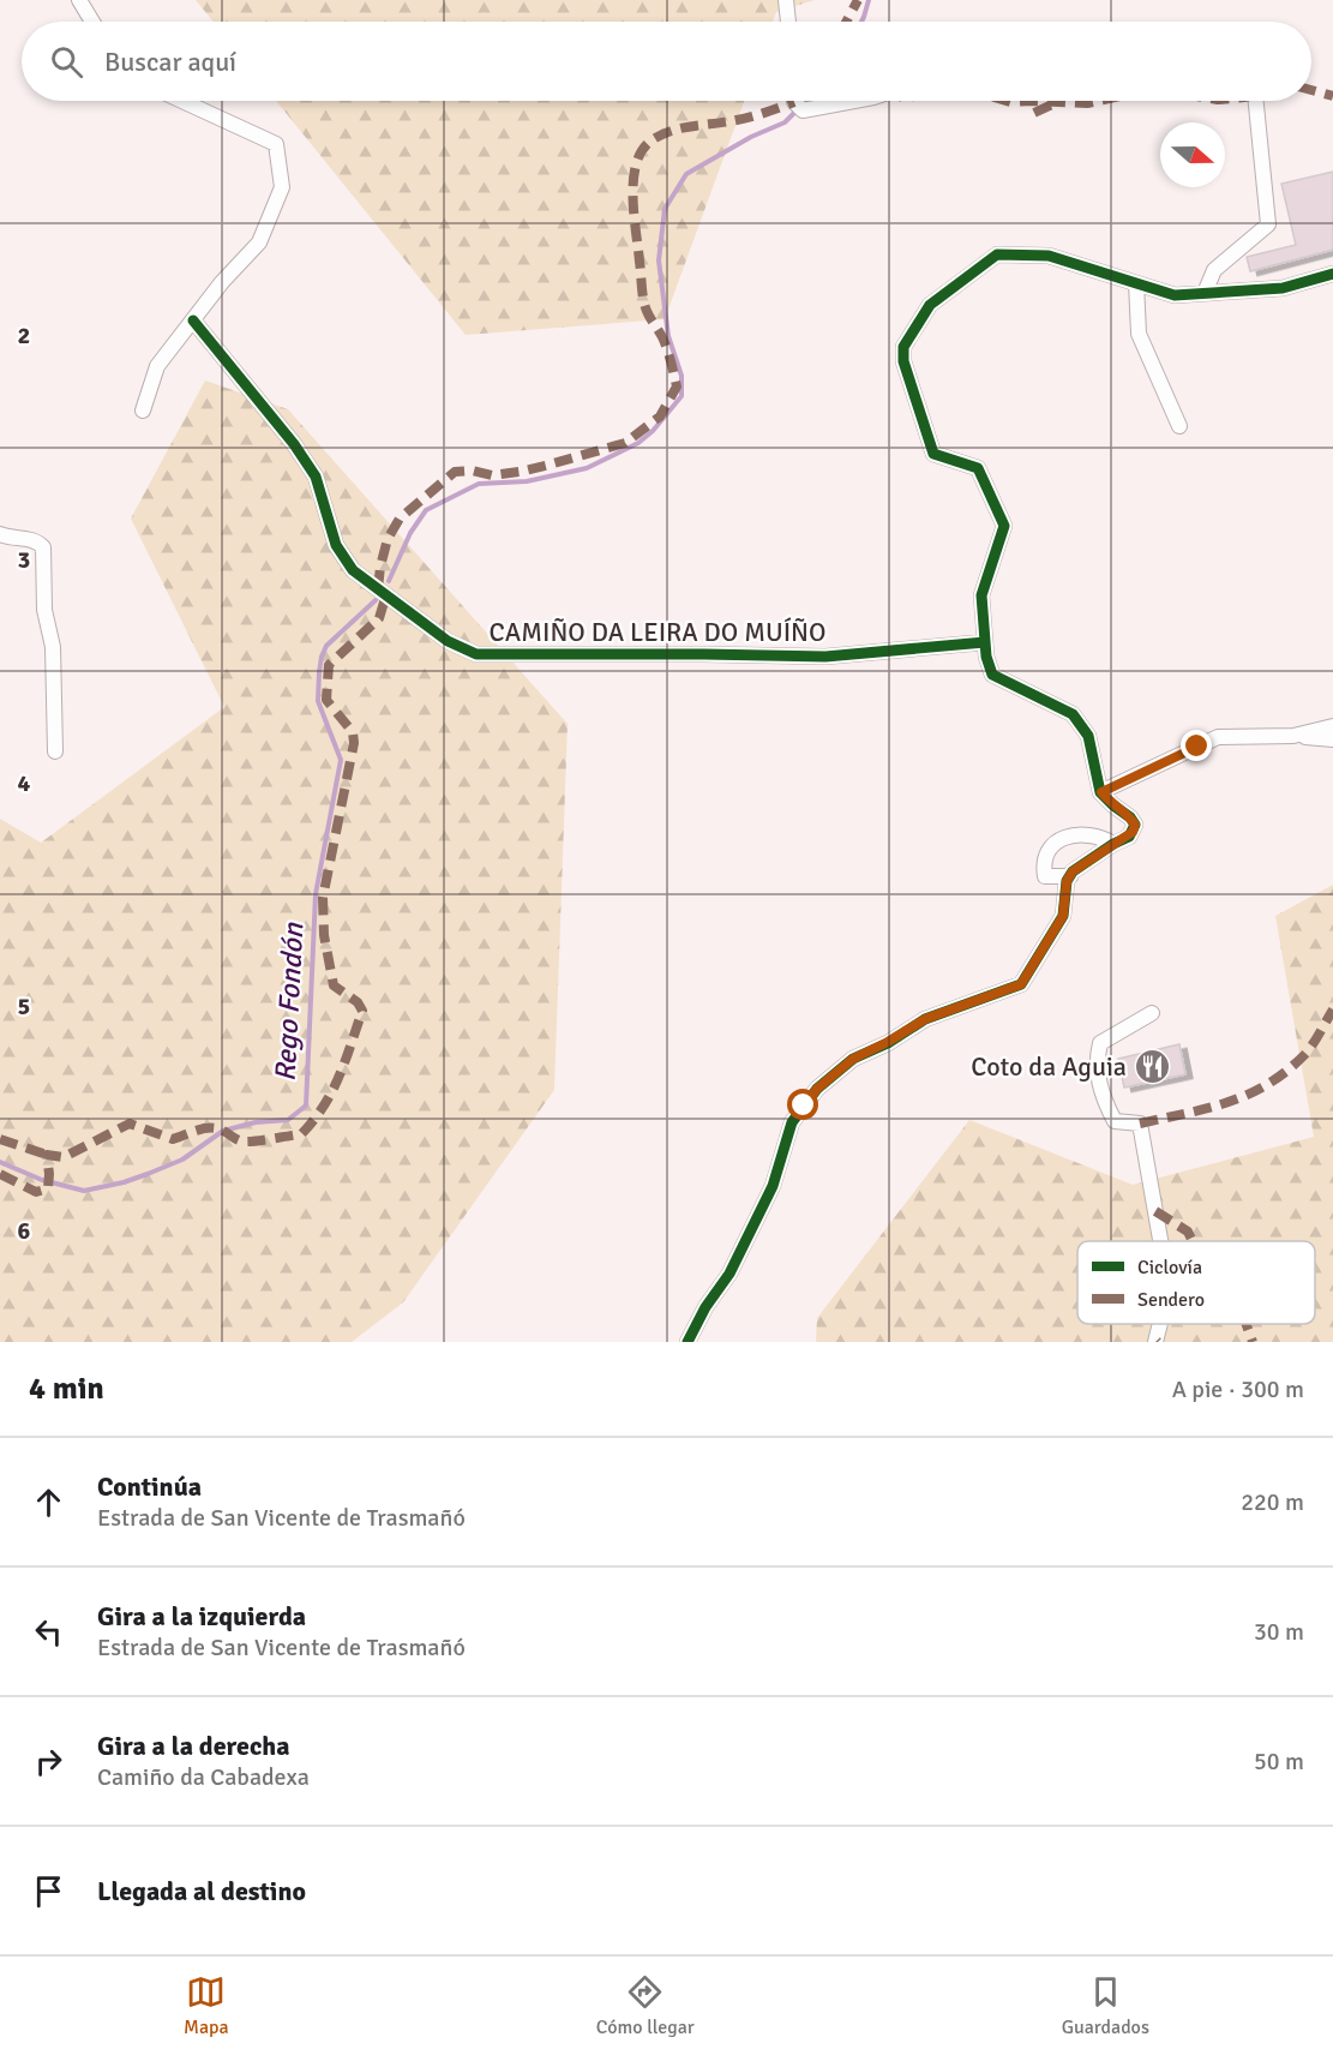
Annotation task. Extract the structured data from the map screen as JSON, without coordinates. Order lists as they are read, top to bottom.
{
  "streets": {
    "street": ["CAMIÑO DA LEIRA DO MUÍÑO"]
  },
  "water": ["Rego Fondón"],
  "places": {
    "restaurant": ["Coto da Aguia"]
  },
  "legend": ["Ciclovía", "Sendero"],
  "north": "right",
  "page": {
    "search": "Buscar aquí",
    "heading": ["4 min", "A pie · 300 m"],
    "list": [
      ["Continúa", "Estrada de San Vicente de Trasmañó", "220 m"],
      ["Gira a la izquierda", "Estrada de San Vicente de Trasmañó", "30 m"],
      ["Gira a la derecha", "Camiño da Cabadexa", "50 m"],
      "Llegada al destino"
    ],
    "nav": ["Mapa", "Cómo llegar", "Guardados"]
  },
  "grid": {
    "rows": [
      "2",
      "3",
      "4",
      "5",
      "6"
    ]
  }
}
